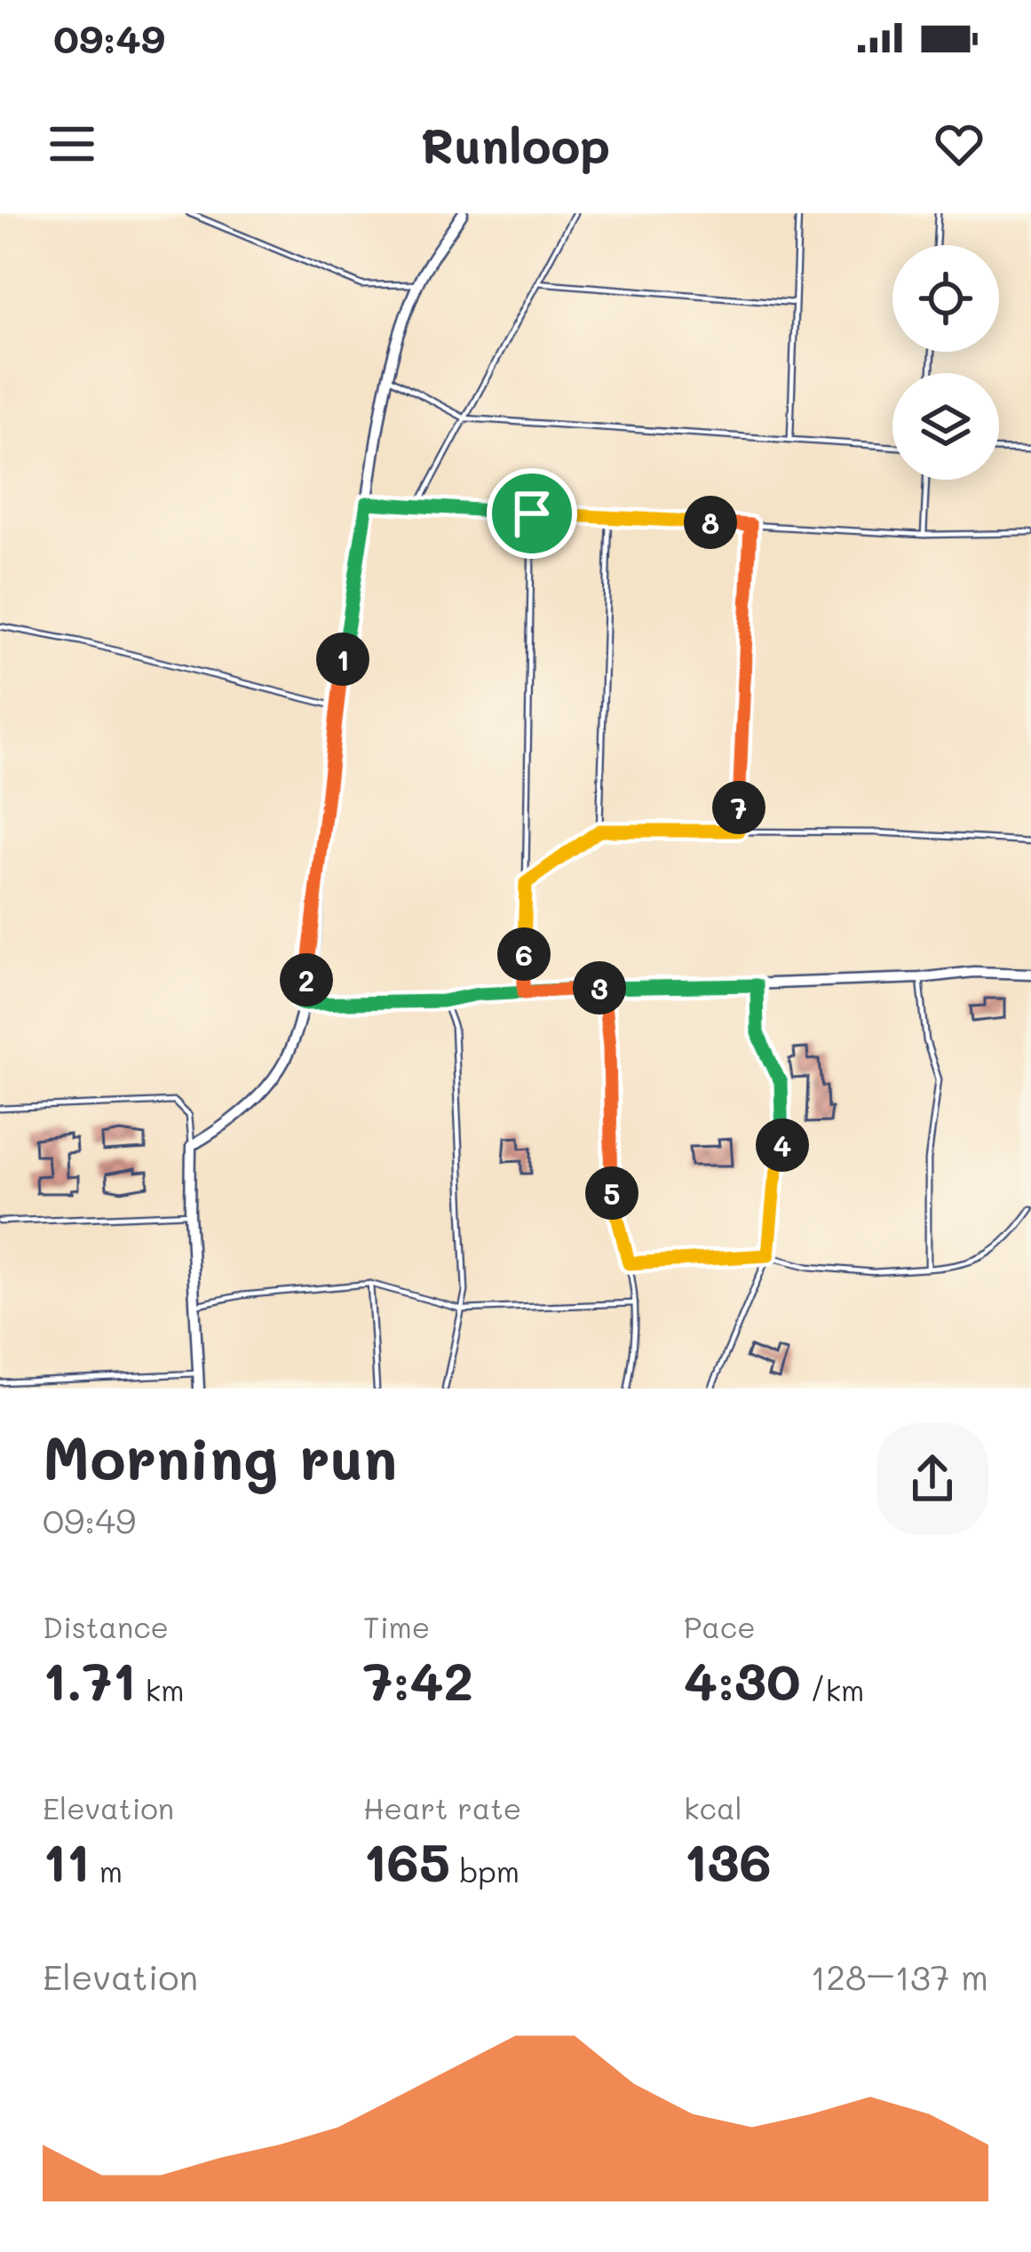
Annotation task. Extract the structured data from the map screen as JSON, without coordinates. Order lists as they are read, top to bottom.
{
  "page": {
    "status": "09:49",
    "header": "Runloop",
    "pins": [
      "8",
      "1",
      "7",
      "6",
      "2",
      "3",
      "4",
      "5"
    ],
    "heading": ["Morning run", "09:49"],
    "stats": [
      ["Distance", "1.71 km"],
      ["Time", "7:42"],
      ["Pace", "4:30 /km"],
      ["Elevation", "11 m"],
      ["Heart rate", "165 bpm"],
      ["kcal", "136"]
    ],
    "chart": ["Elevation", "128–137 m"]
  }
}
